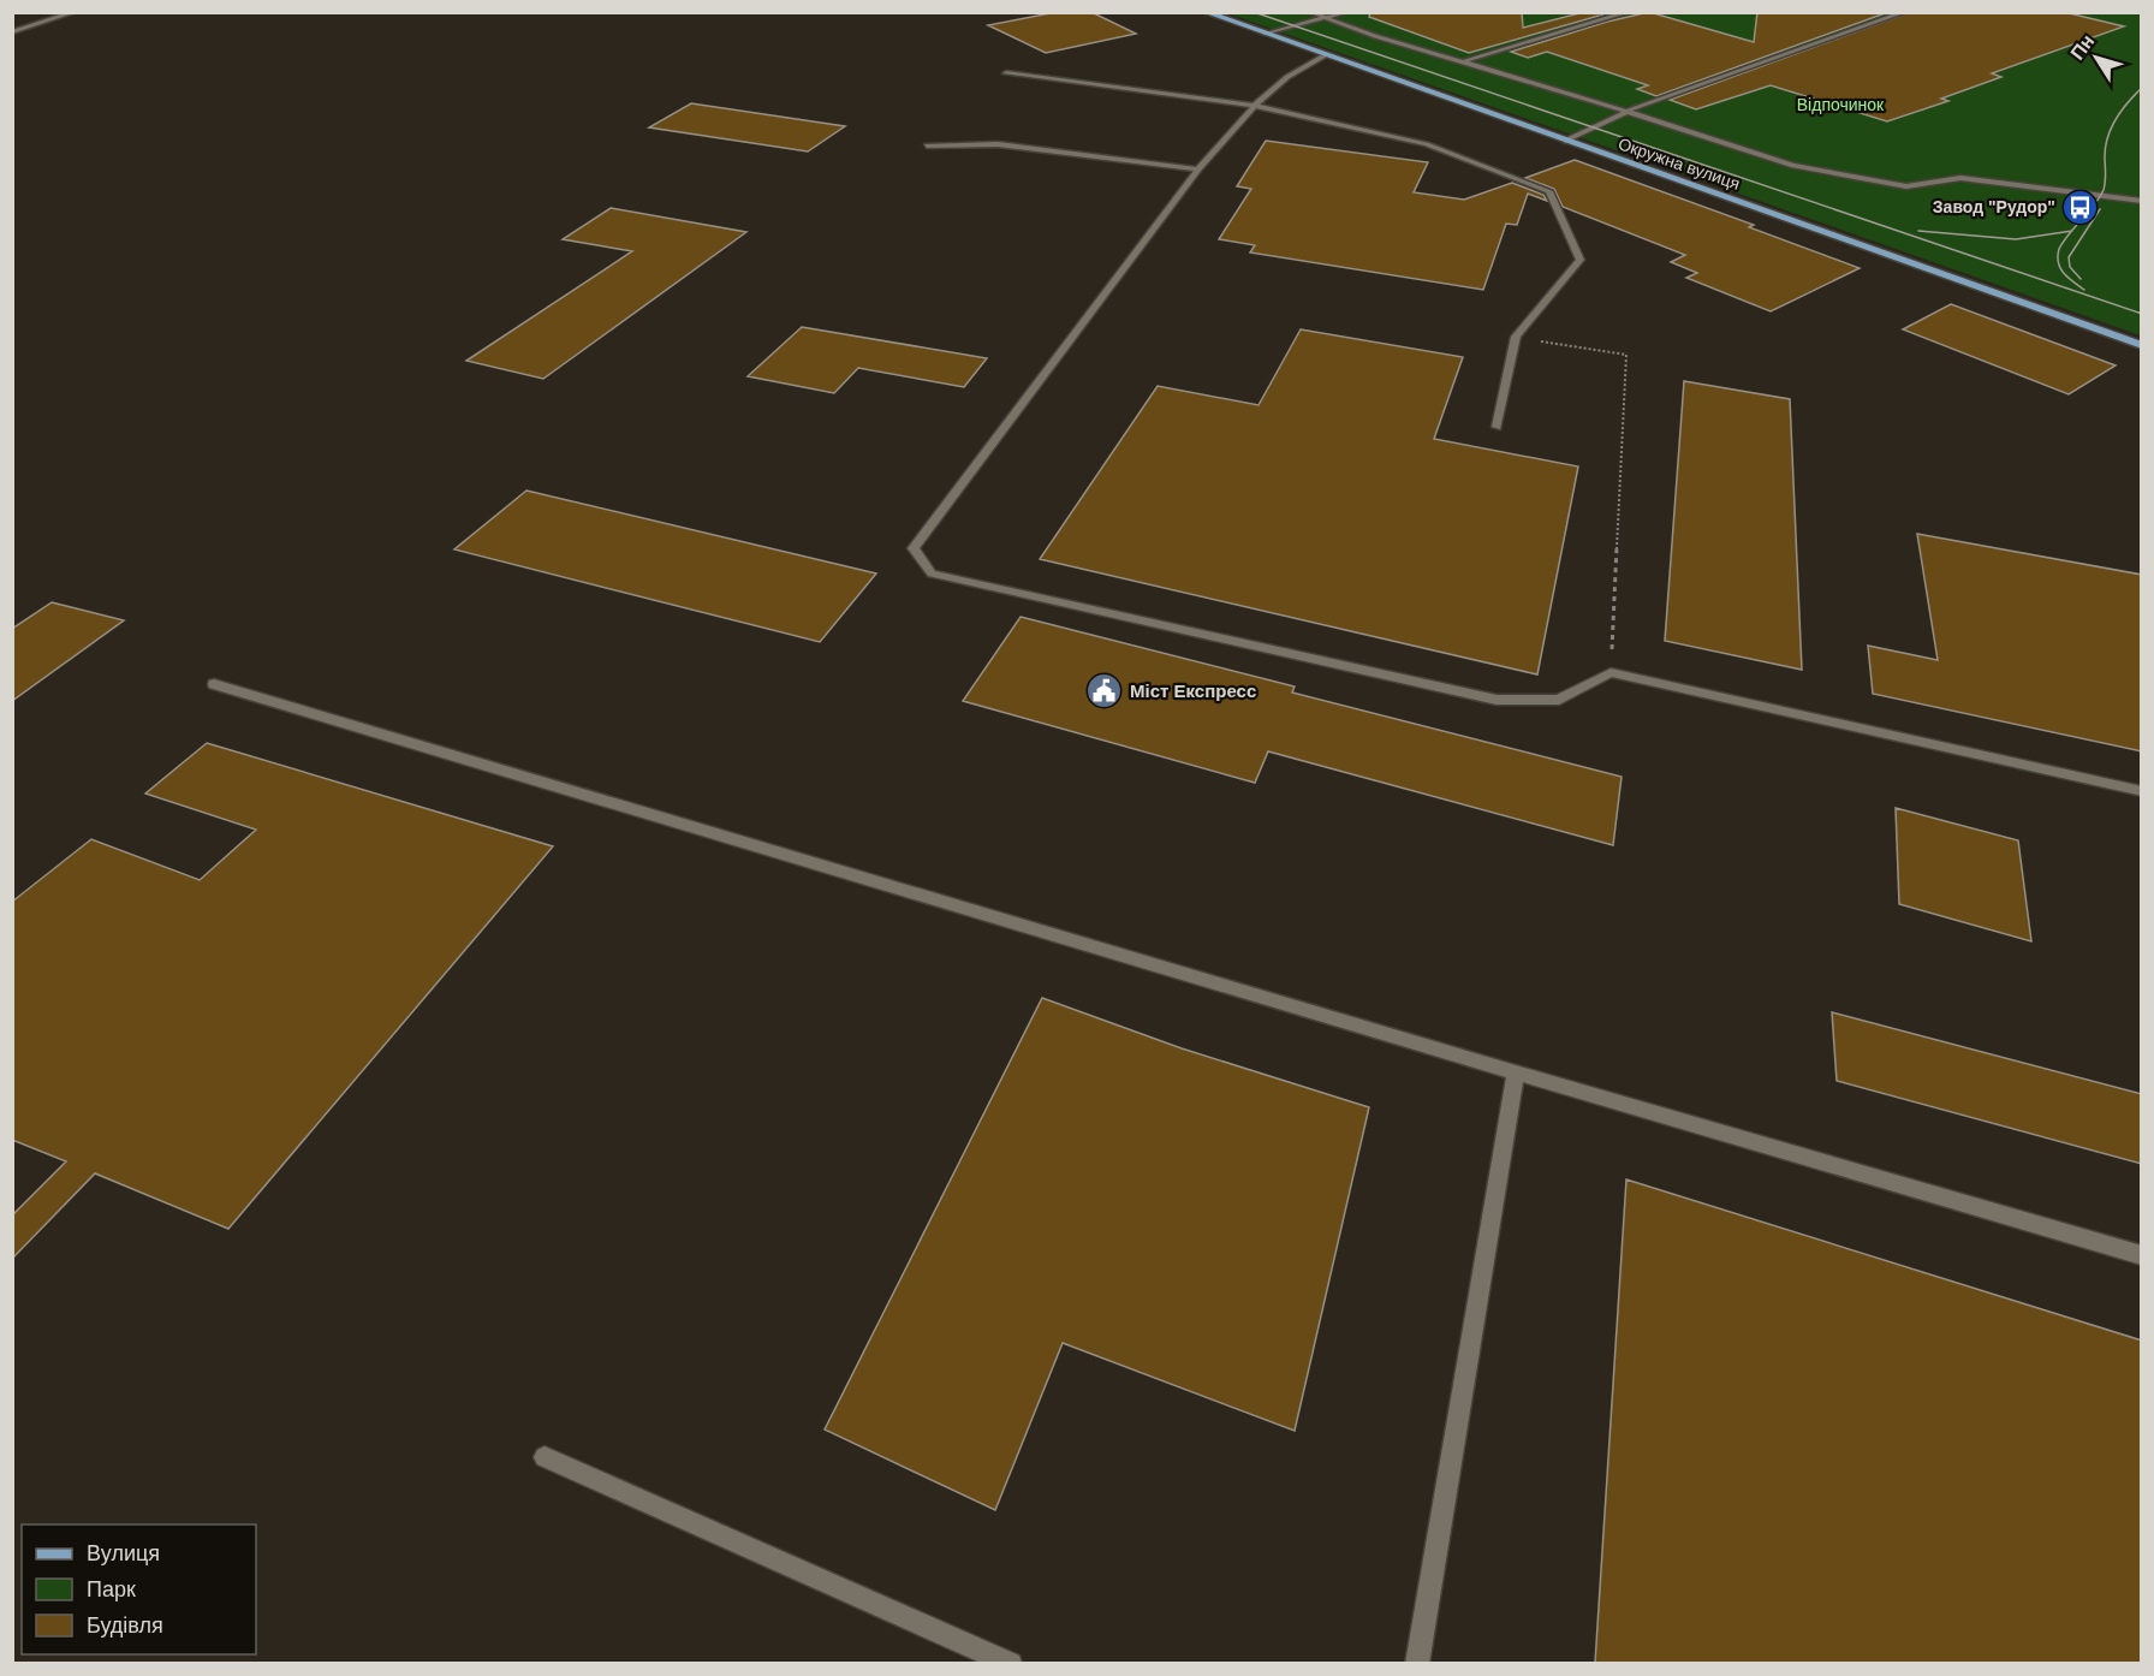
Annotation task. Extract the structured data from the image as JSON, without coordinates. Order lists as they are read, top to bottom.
{
  "streets": {
    "main road": ["Окружна вулиця"]
  },
  "parks": ["Відпочинок"],
  "places": {
    "bus stop": ["Завод \"Рудор\""],
    "public building": ["Міст Експресс"]
  },
  "legend": ["Вулиця", "Парк", "Будівля"],
  "north": "top left"
}
